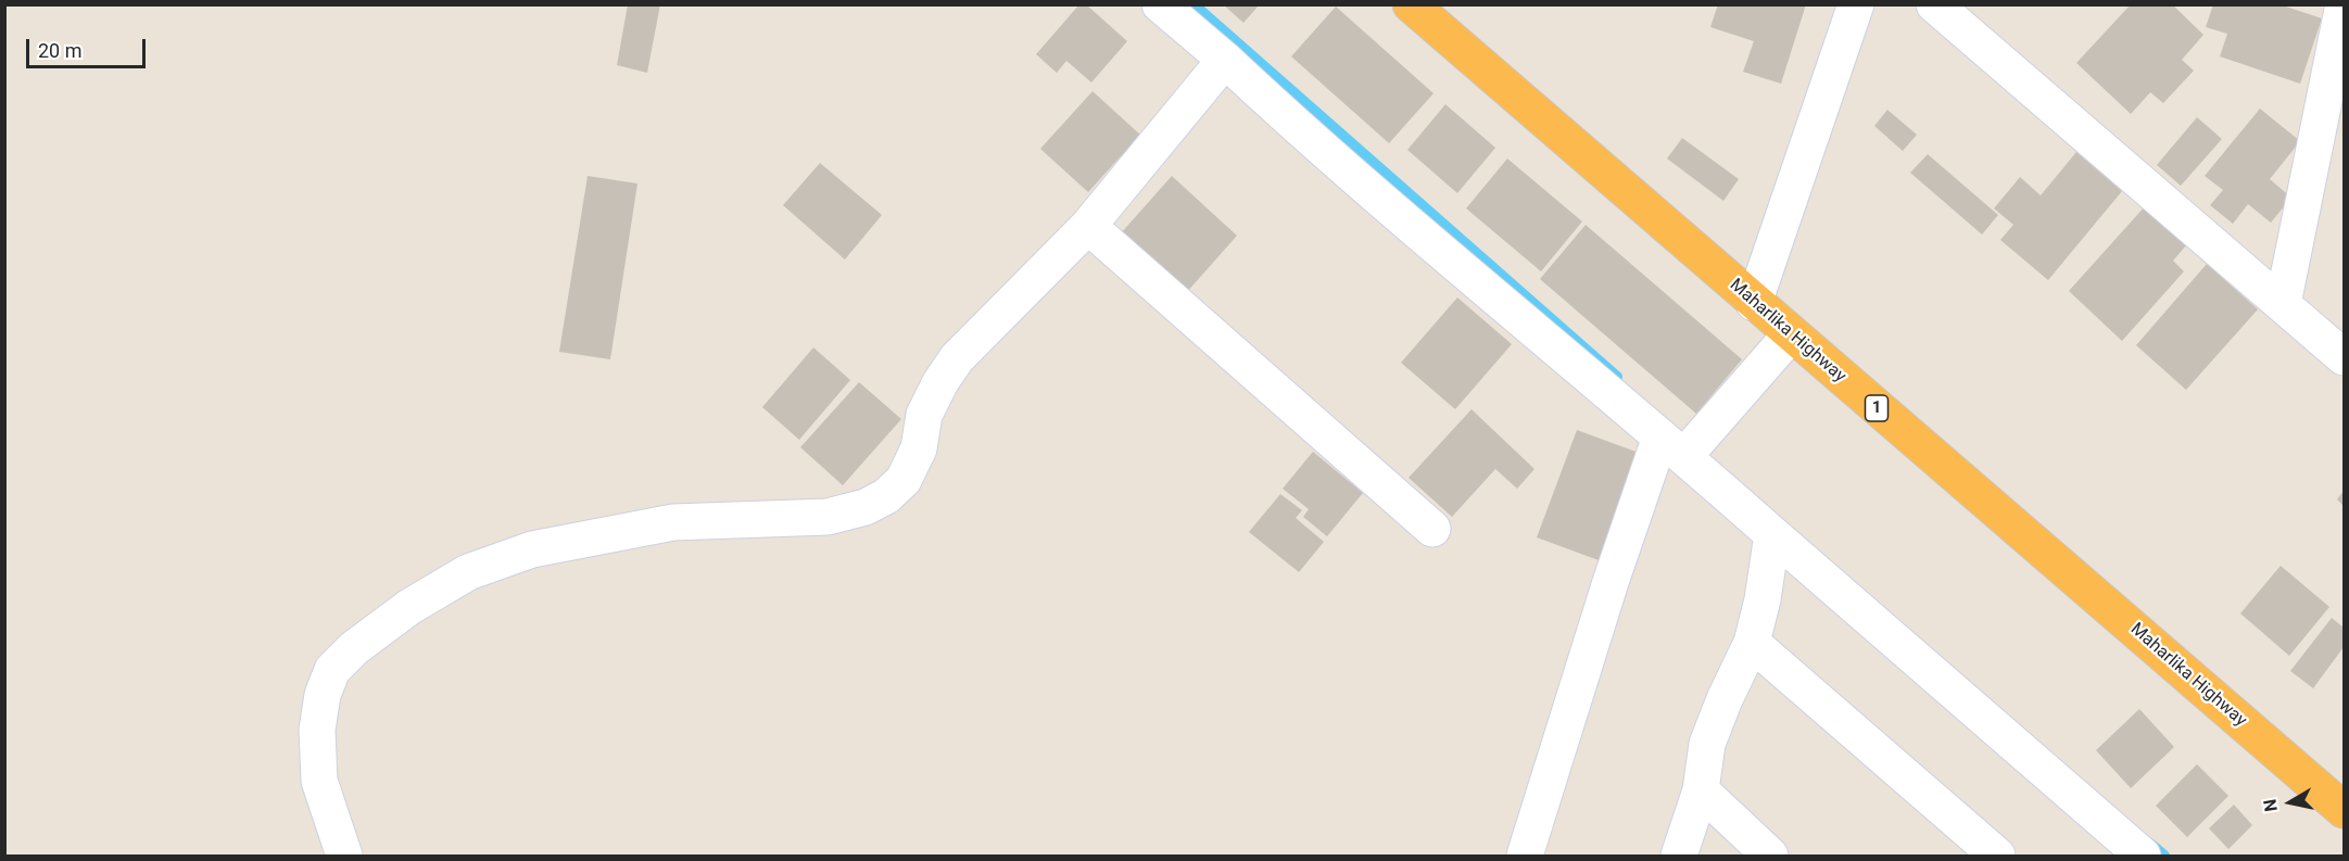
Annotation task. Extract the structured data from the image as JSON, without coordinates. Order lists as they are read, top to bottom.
{
  "streets": {
    "highway": ["Maharlika Highway", "1"]
  },
  "scale_bar": "20 m",
  "north": "left"
}
